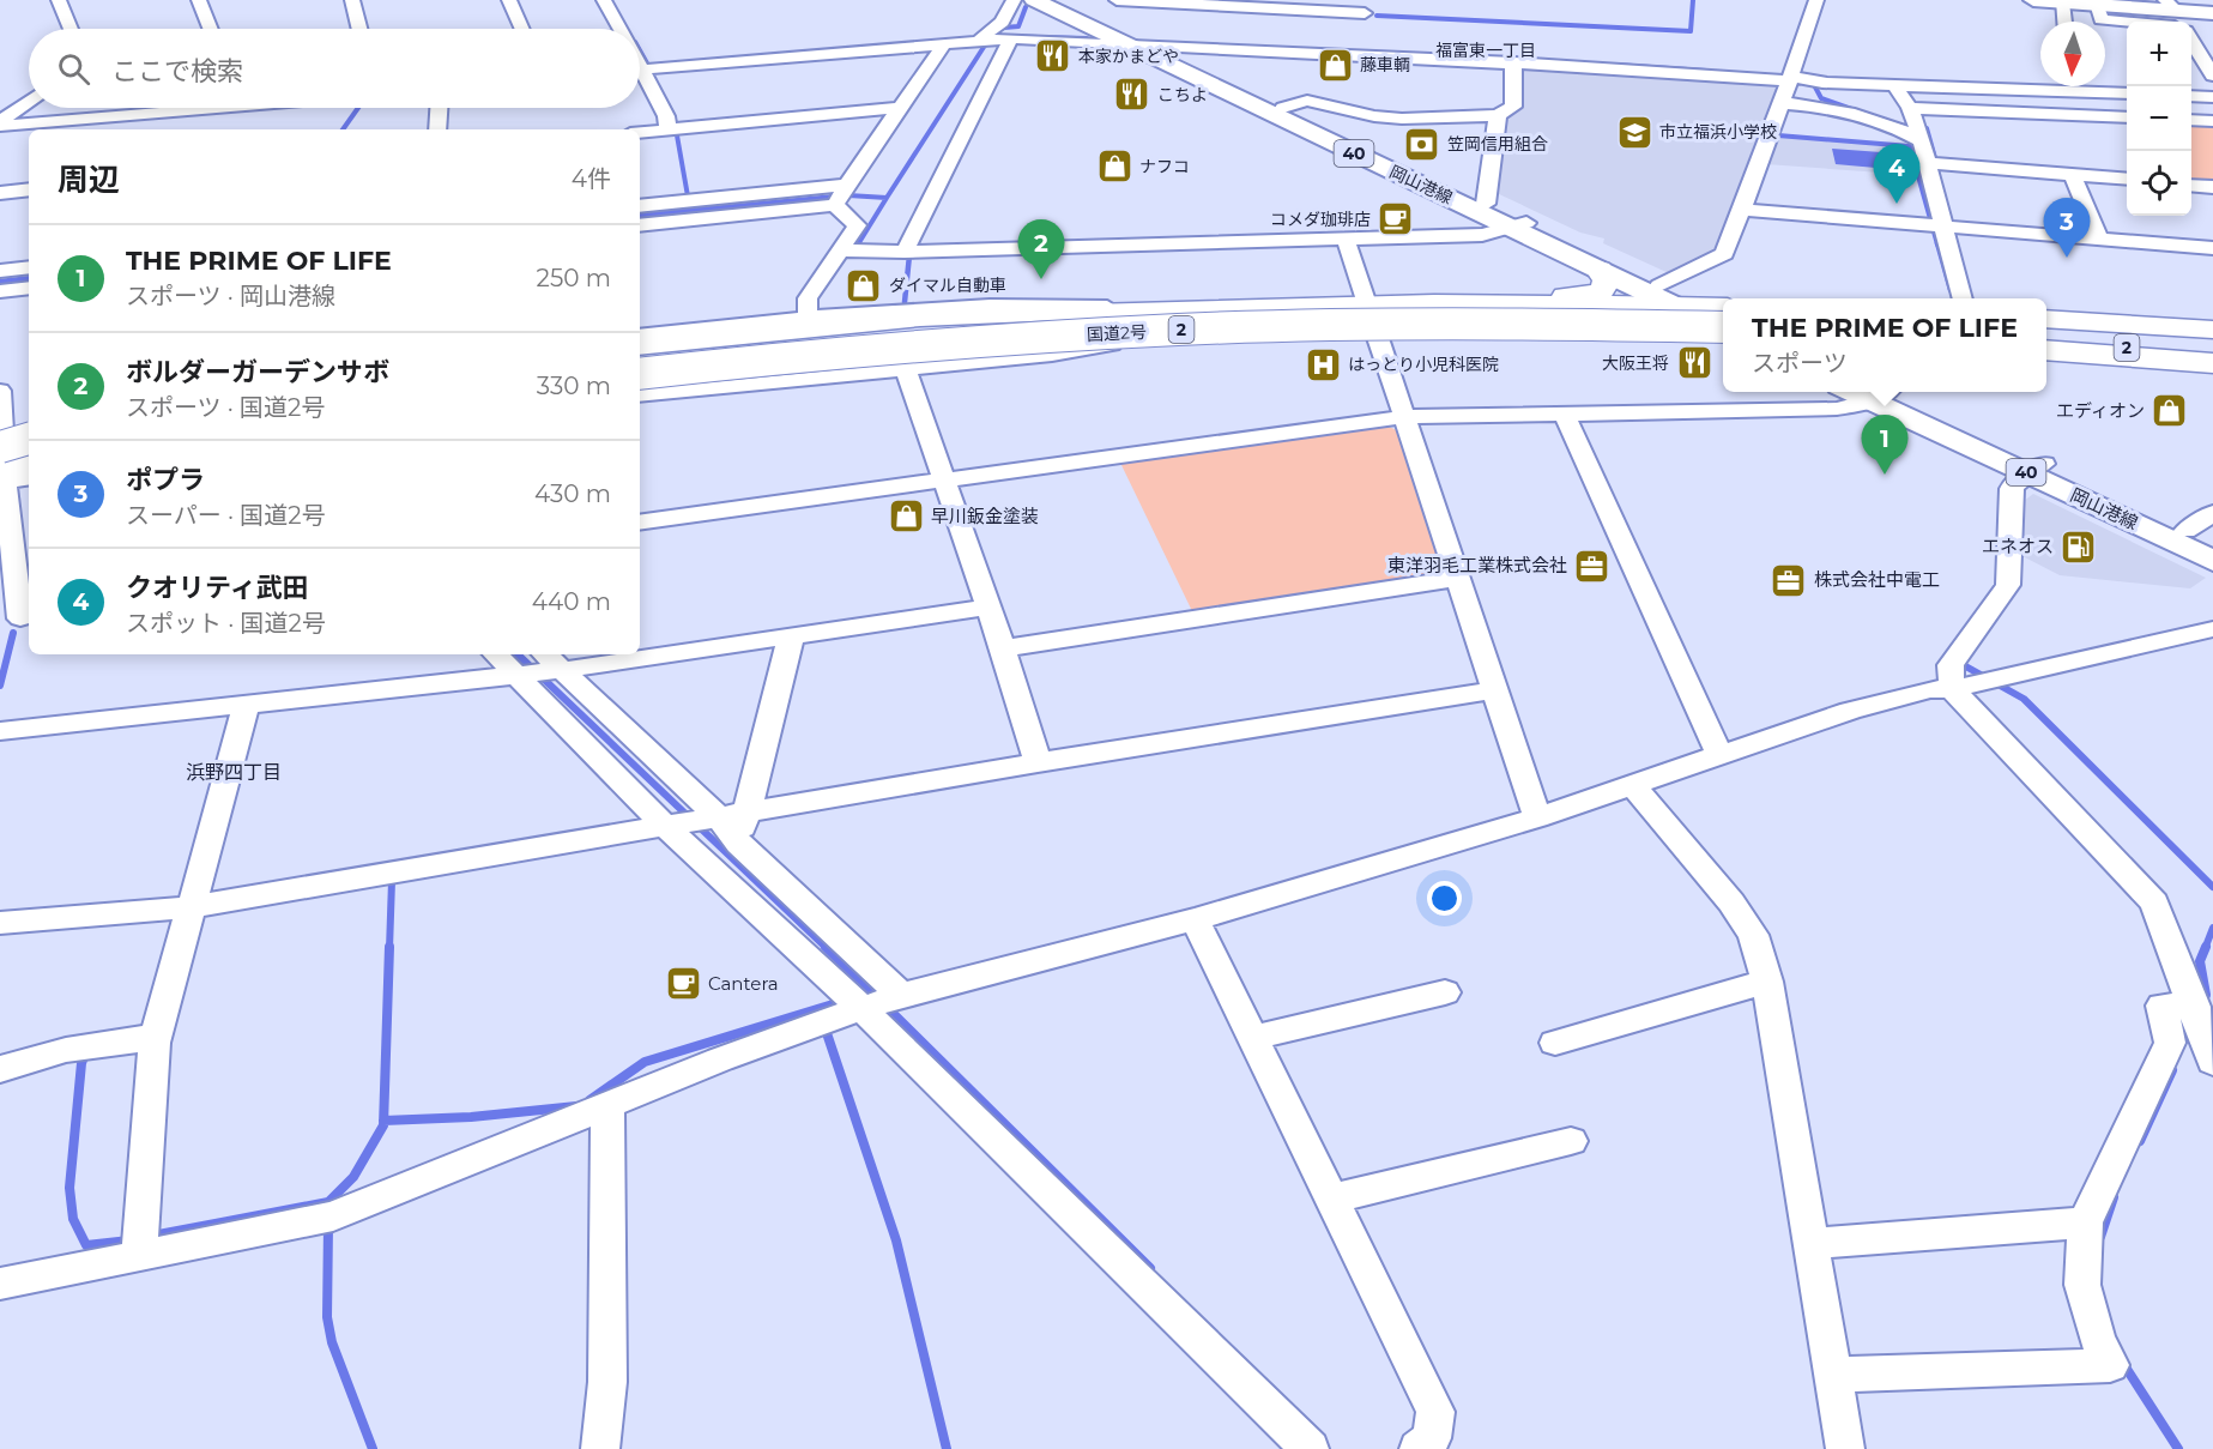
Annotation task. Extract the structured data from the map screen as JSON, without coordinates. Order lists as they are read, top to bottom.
{
  "streets": {
    "highway": ["2", "国道2号"],
    "main road": ["40", "岡山港線"]
  },
  "districts": ["福富東一丁目", "浜野四丁目"],
  "places": {
    "restaurant": ["本家かまどや", "こちよ", "大阪王将"],
    "shop": [
      "藤車輌",
      "ナフコ",
      "ダイマル自動車",
      "エディオン",
      "早川鈑金塗装"
    ],
    "school or university": ["市立福浜小学校"],
    "bank": ["笠岡信用組合"],
    "cafe": ["コメダ珈琲店", "Cantera"],
    "hospital": ["はっとり小児科医院"],
    "fuel station": ["エネオス"],
    "office": ["東洋羽毛工業株式会社", "株式会社中電工"]
  },
  "north": "bottom",
  "page": {
    "map_buttons": ["+", "−"],
    "search": "ここで検索",
    "heading": ["周辺", "4件"],
    "pins": [
      "4",
      "3",
      "2",
      "1"
    ],
    "list": [
      {
        "mark": "1",
        "name": "THE PRIME OF LIFE",
        "note": "スポーツ · 岡山港線",
        "value": "250 m"
      },
      {
        "mark": "2",
        "name": "ボルダーガーデンサボ",
        "note": "スポーツ · 国道2号",
        "value": "330 m"
      },
      {
        "mark": "3",
        "name": "ポプラ",
        "note": "スーパー · 国道2号",
        "value": "430 m"
      },
      {
        "mark": "4",
        "name": "クオリティ武田",
        "note": "スポット · 国道2号",
        "value": "440 m"
      }
    ],
    "popup": ["THE PRIME OF LIFE", "スポーツ"]
  }
}
